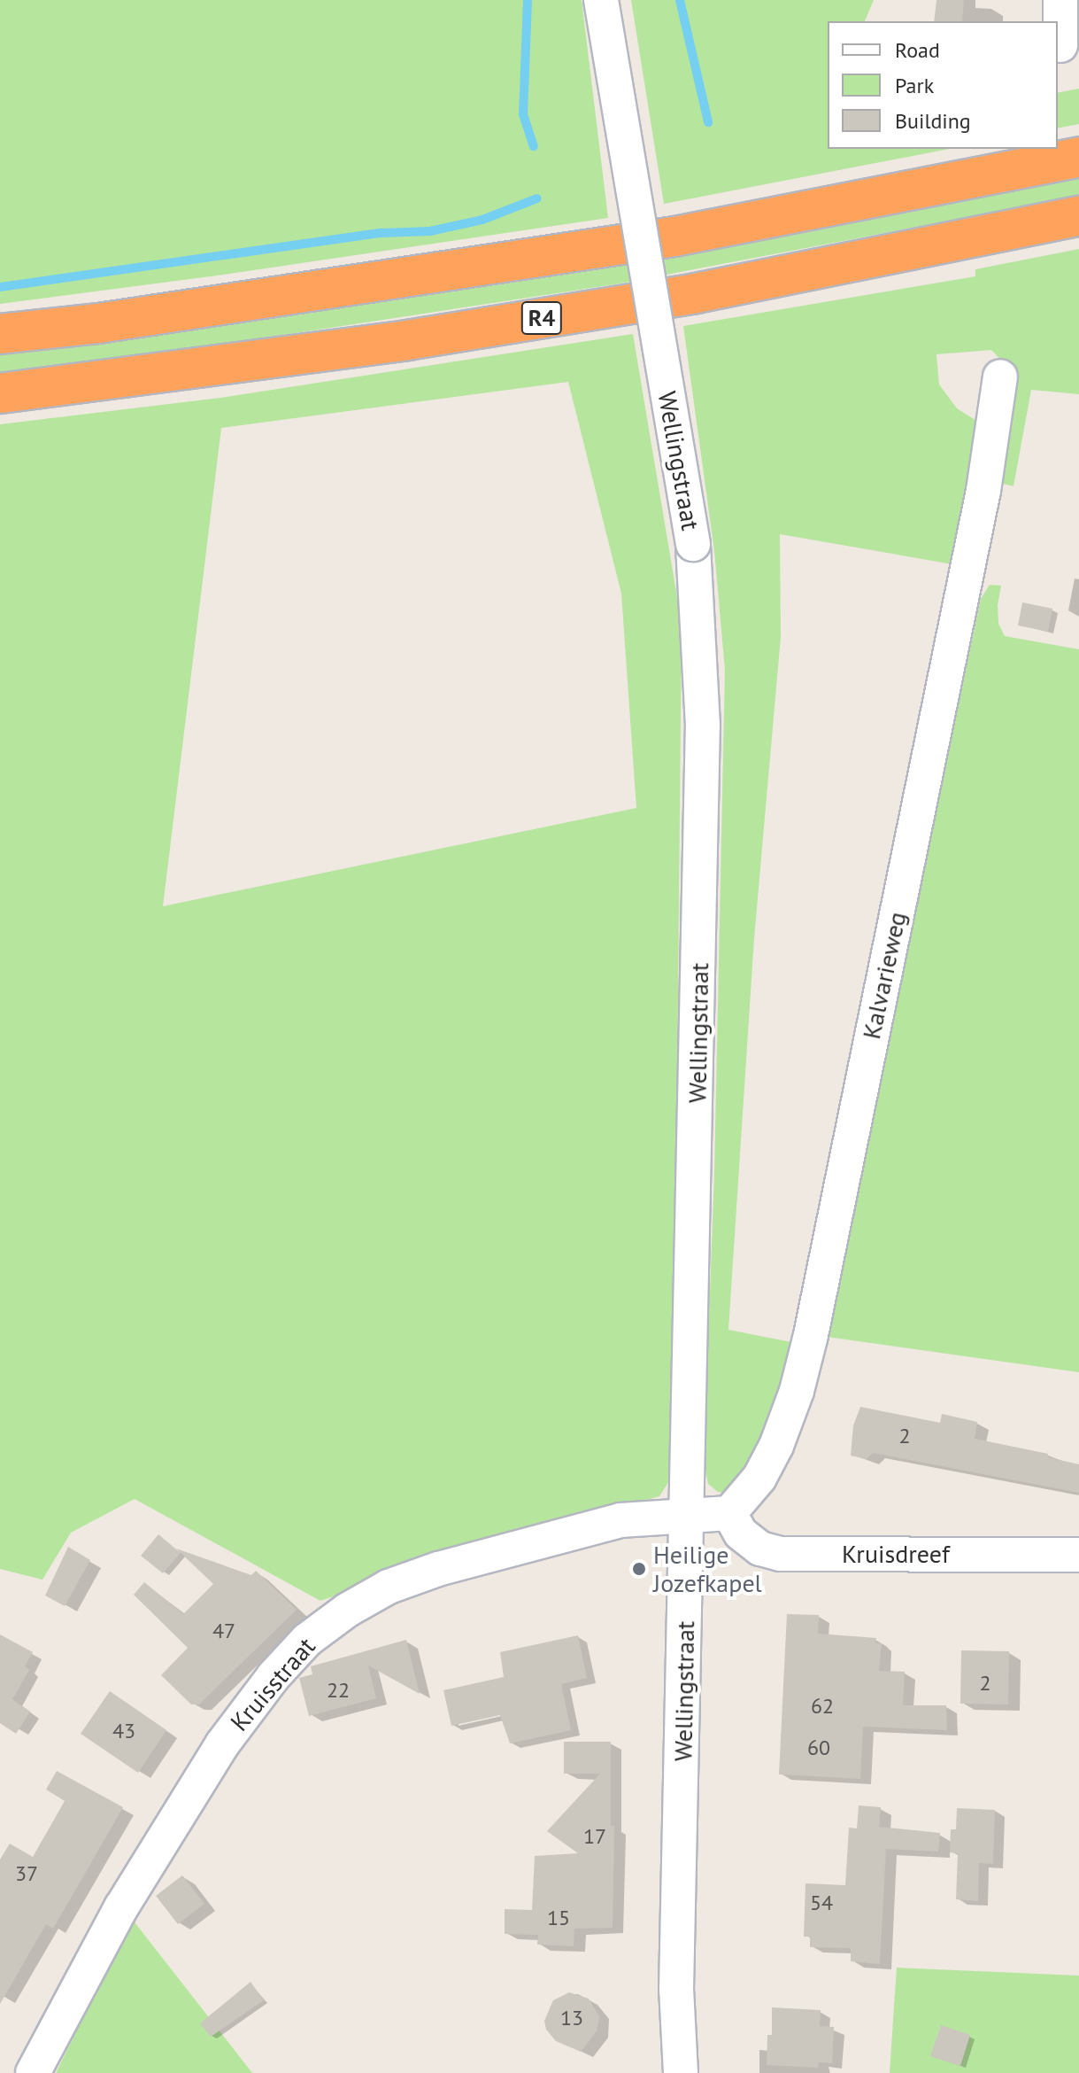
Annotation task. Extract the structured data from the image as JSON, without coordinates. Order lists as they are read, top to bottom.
{
  "streets": {
    "highway": ["R4"],
    "street": [
      "Wellingstraat",
      "Kalvarieweg",
      "Kruisdreef",
      "Kruisstraat"
    ]
  },
  "crossings": [
    ["Wellingstraat", "Kruisstraat"],
    ["Kalvarieweg", "Kruisdreef"]
  ],
  "places": ["Heilige Jozefkapel"],
  "house_numbers": [
    "2",
    "47",
    "2",
    "22",
    "62",
    "43",
    "60",
    "17",
    "37",
    "54",
    "15",
    "13"
  ],
  "legend": ["Road", "Park", "Building"]
}
